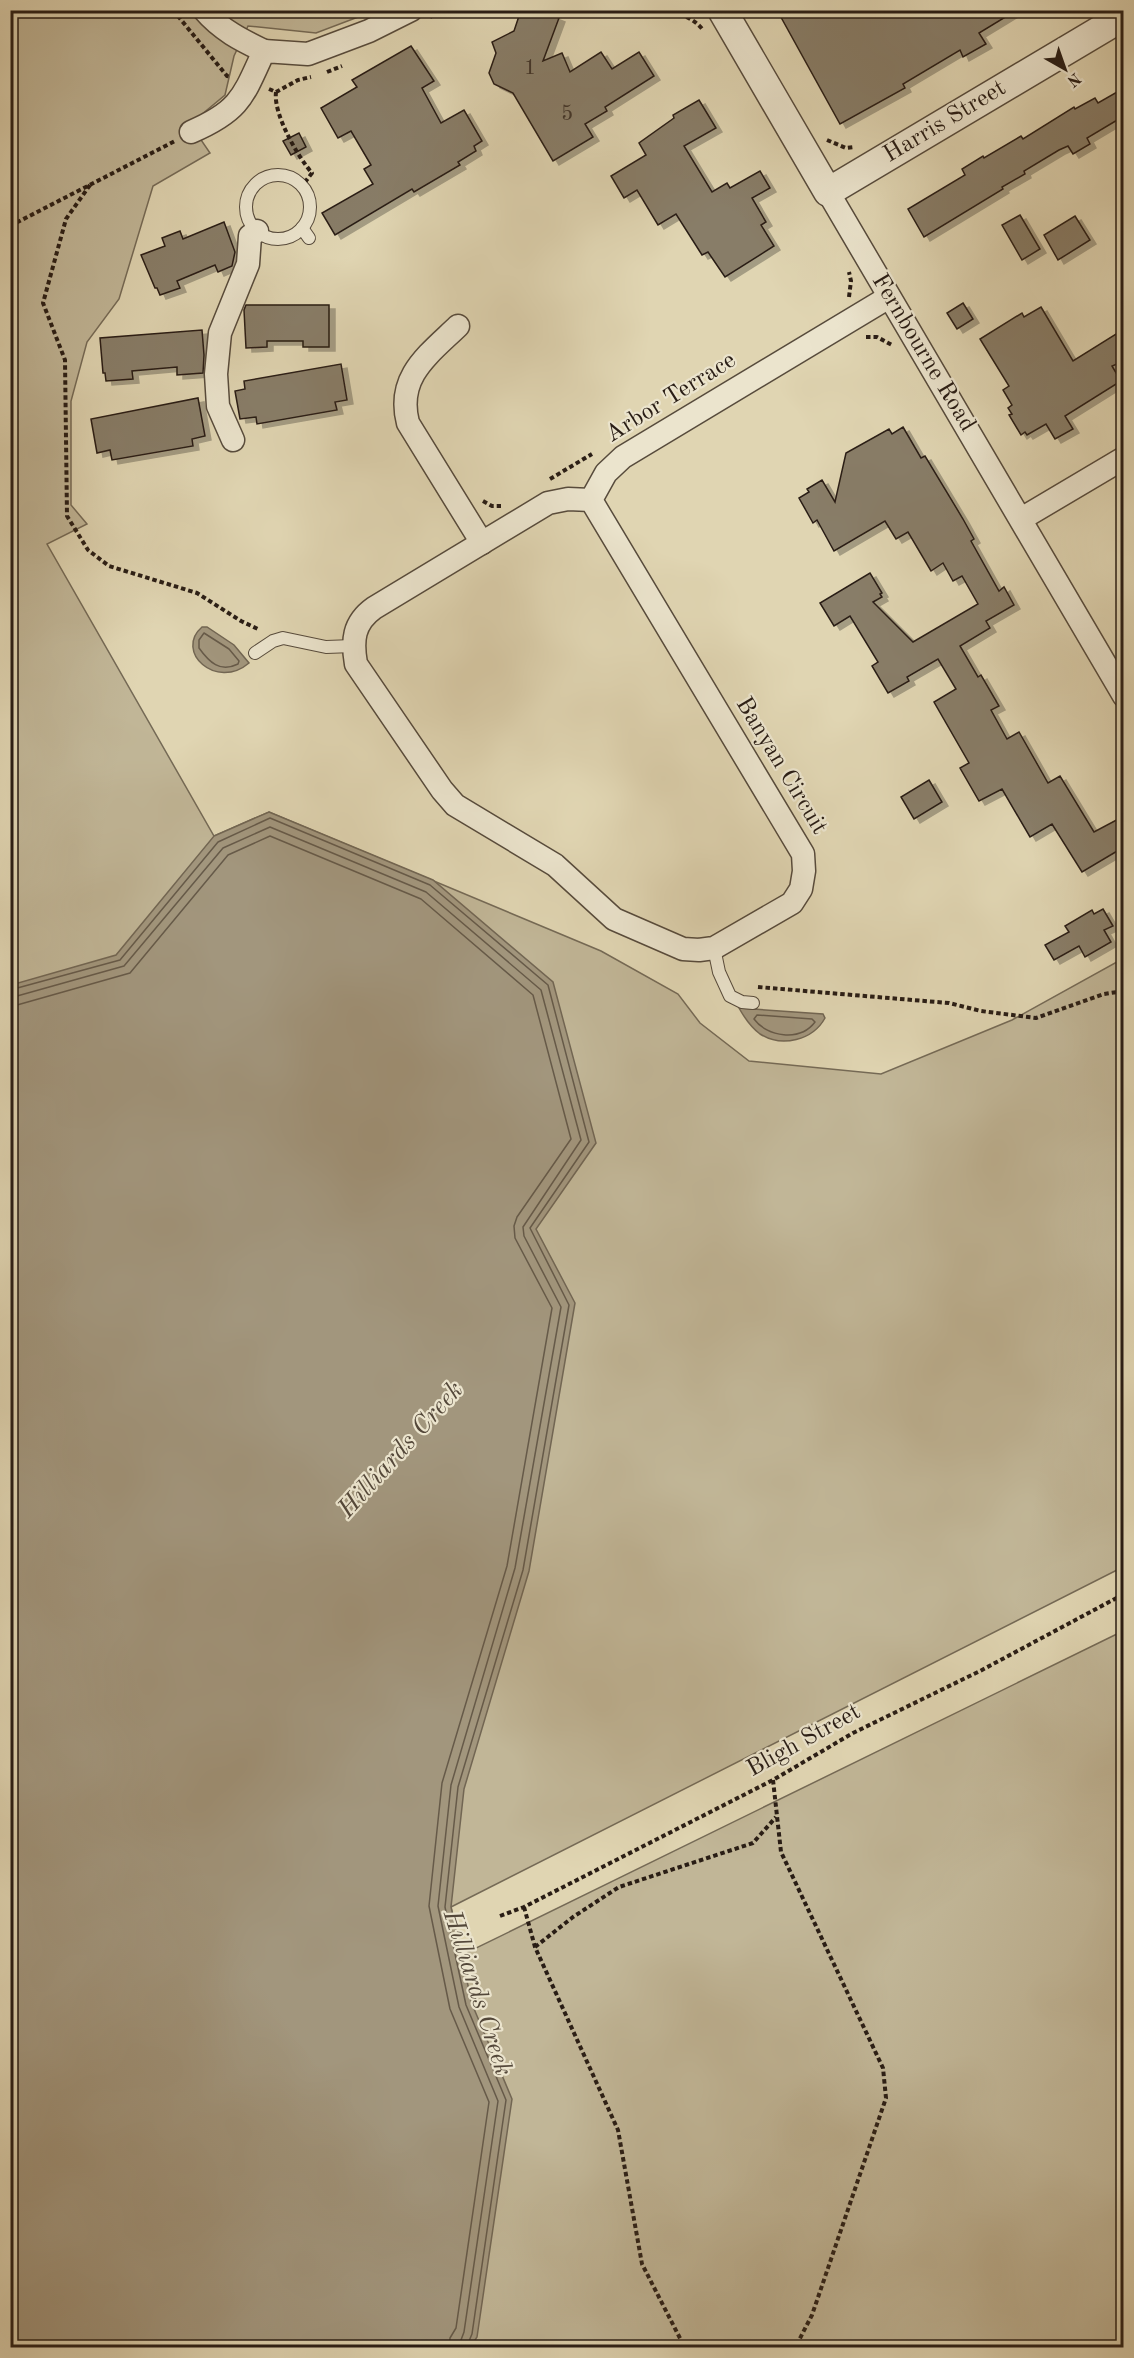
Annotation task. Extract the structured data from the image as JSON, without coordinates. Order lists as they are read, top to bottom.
{
  "streets": {
    "street": [
      "Harris Street",
      "Fernbourne Road",
      "Arbor Terrace",
      "Banyan Circuit"
    ],
    "path": ["Bligh Street"]
  },
  "crossings": [
    ["Harris Street", "Fernbourne Road"],
    ["Fernbourne Road", "Arbor Terrace"],
    ["Arbor Terrace", "Banyan Circuit"]
  ],
  "water": ["Hilliards Creek"],
  "house_numbers": ["1", "5"],
  "north": "bottom right"
}
